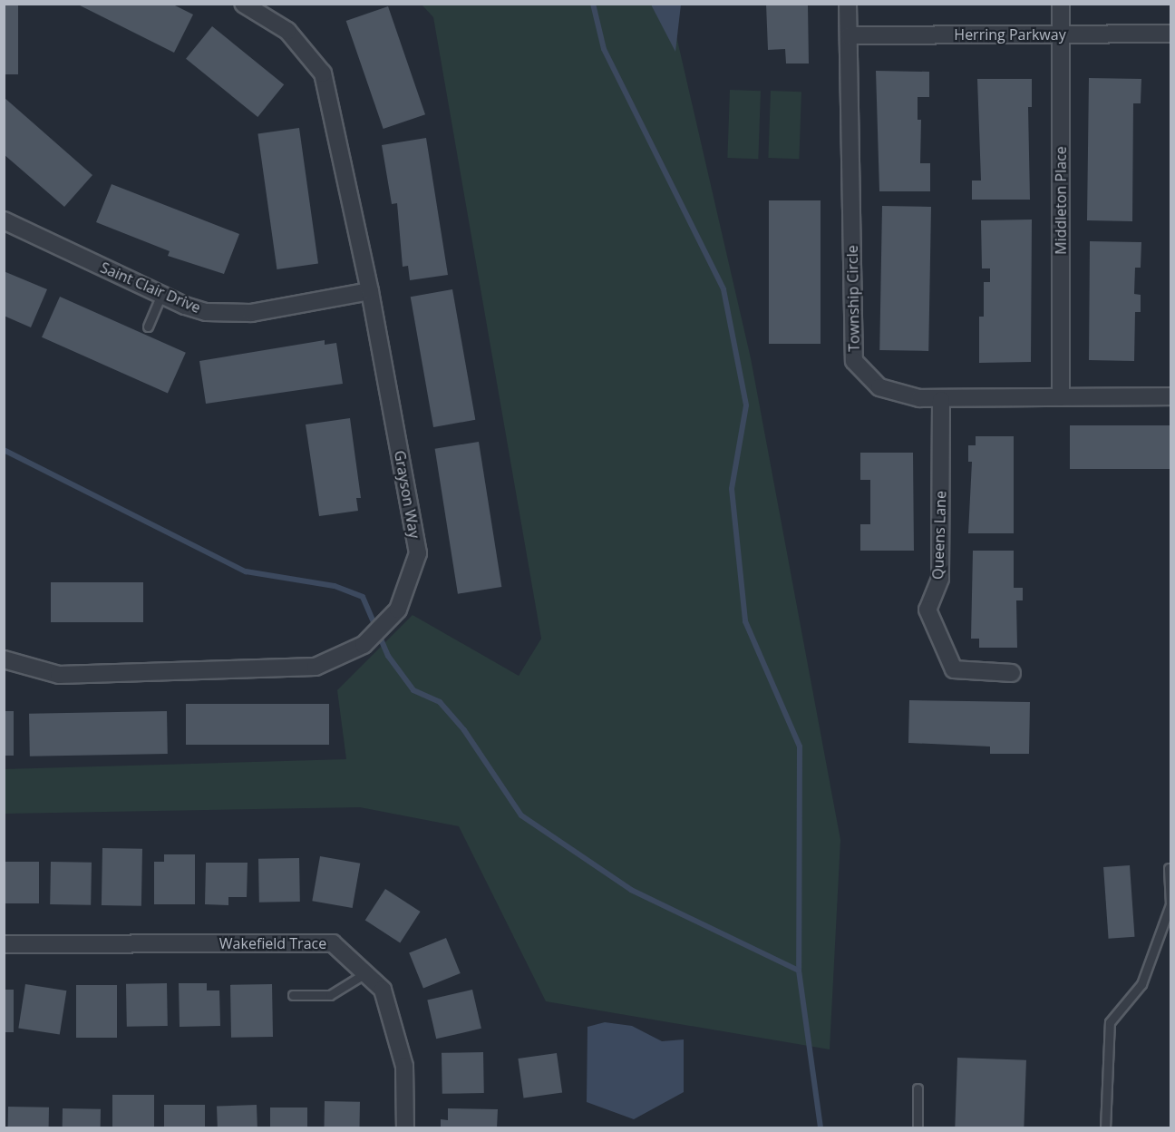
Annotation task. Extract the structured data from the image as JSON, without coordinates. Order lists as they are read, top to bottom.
{
  "streets": {
    "street": [
      "Herring Parkway",
      "Middleton Place",
      "Saint Clair Drive",
      "Township Circle",
      "Grayson Way",
      "Queens Lane",
      "Wakefield Trace"
    ]
  },
  "crossings": [
    ["Herring Parkway", "Middleton Place"],
    ["Herring Parkway", "Township Circle"],
    ["Middleton Place", "Township Circle"],
    ["Saint Clair Drive", "Grayson Way"],
    ["Township Circle", "Queens Lane"]
  ]
}
